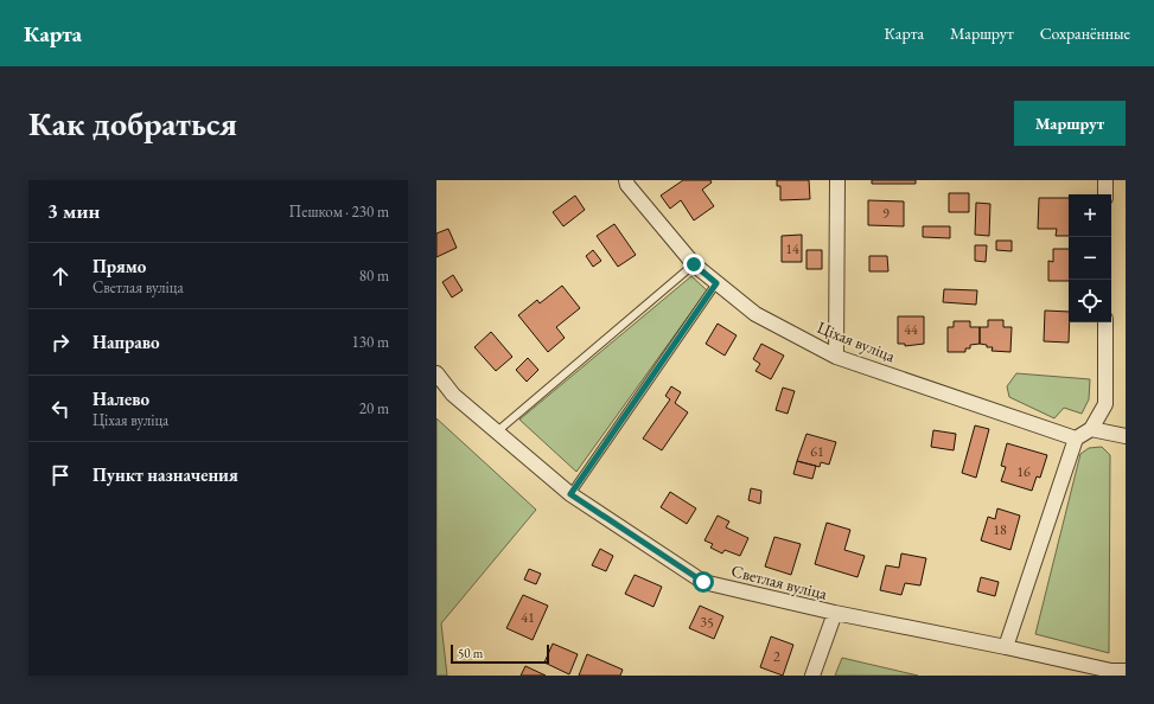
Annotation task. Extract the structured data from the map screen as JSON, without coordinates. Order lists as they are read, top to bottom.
{
  "streets": {
    "street": ["Ціхая вуліца", "Светлая вуліца"]
  },
  "house_numbers": [
    "9",
    "14",
    "44",
    "61",
    "16",
    "18",
    "41",
    "35",
    "2"
  ],
  "scale_bar": "50 m",
  "page": {
    "header": "Карта",
    "nav": ["Карта", "Маршрут", "Сохранённые"],
    "buttons": "Маршрут",
    "title": "Как добраться",
    "heading": ["3 мин", "Пешком · 230 m"],
    "map_buttons": ["+", "−"],
    "list": [
      ["Прямо", "Светлая вуліца", "80 m"],
      ["Направо", "130 m"],
      ["Налево", "Ціхая вуліца", "20 m"],
      "Пункт назначения"
    ],
    "scale": "50 m"
  }
}
